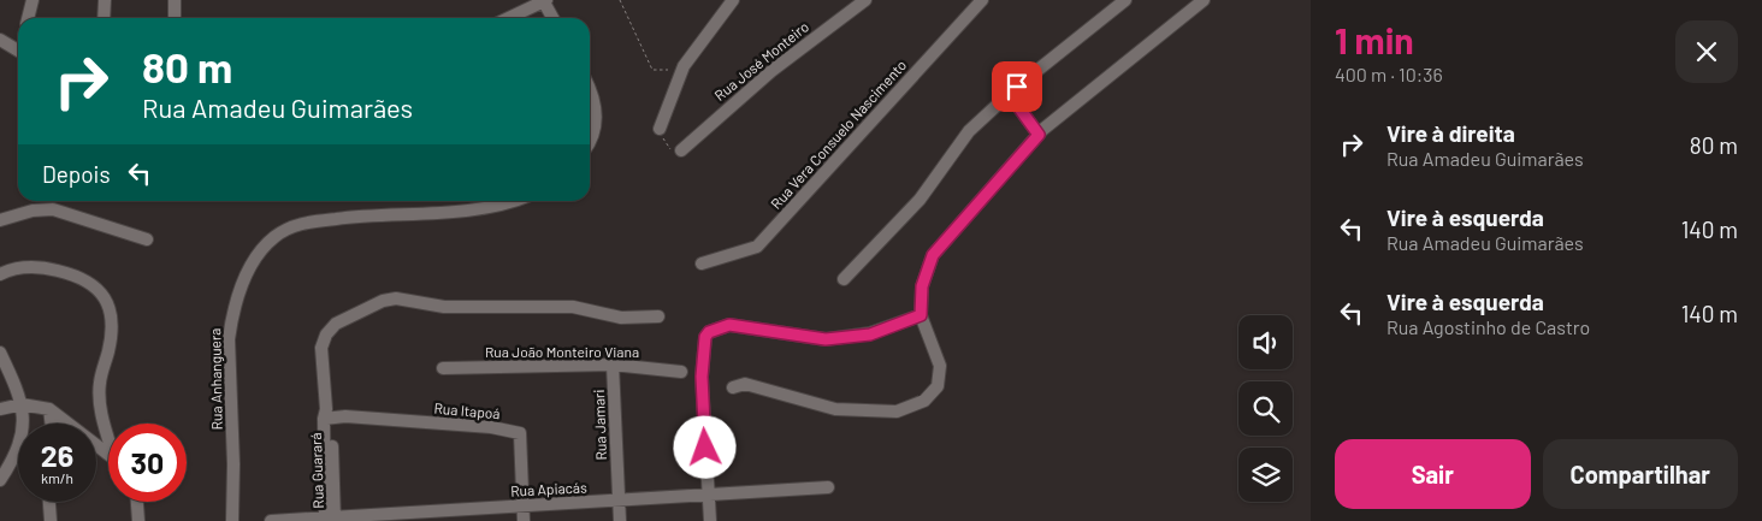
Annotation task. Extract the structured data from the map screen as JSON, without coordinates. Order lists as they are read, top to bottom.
{
  "streets": {
    "street": [
      "Rua José Monteiro",
      "Rua Vera Consuelo Nascimento",
      "Rua João Monteiro Viana",
      "Rua Anhanguera",
      "Rua Itapoá",
      "Rua Jamari",
      "Rua Guarará",
      "Rua Apiacás"
    ]
  },
  "crossings": [
    ["Rua João Monteiro Viana", "Rua Jamari"],
    ["Rua Itapoá", "Rua Guarará"],
    ["Rua Itapoá", "Rua Apiacás"],
    ["Rua Jamari", "Rua Apiacás"],
    ["Rua Guarará", "Rua Apiacás"]
  ],
  "page": {
    "heading": ["1 min", "400 m · 10:36"],
    "turn": ["80 m", "Rua Amadeu Guimarães"],
    "list": [
      {
        "name": "Vire à direita",
        "note": "Rua Amadeu Guimarães",
        "value": "80 m"
      },
      {
        "name": "Vire à esquerda",
        "note": "Rua Amadeu Guimarães",
        "value": "140 m"
      },
      {
        "name": "Vire à esquerda",
        "note": "Rua Agostinho de Castro",
        "value": "140 m"
      }
    ],
    "then": "Depois",
    "speed": "26 km/h",
    "limit": "30",
    "buttons": ["Sair", "Compartilhar"]
  }
}
